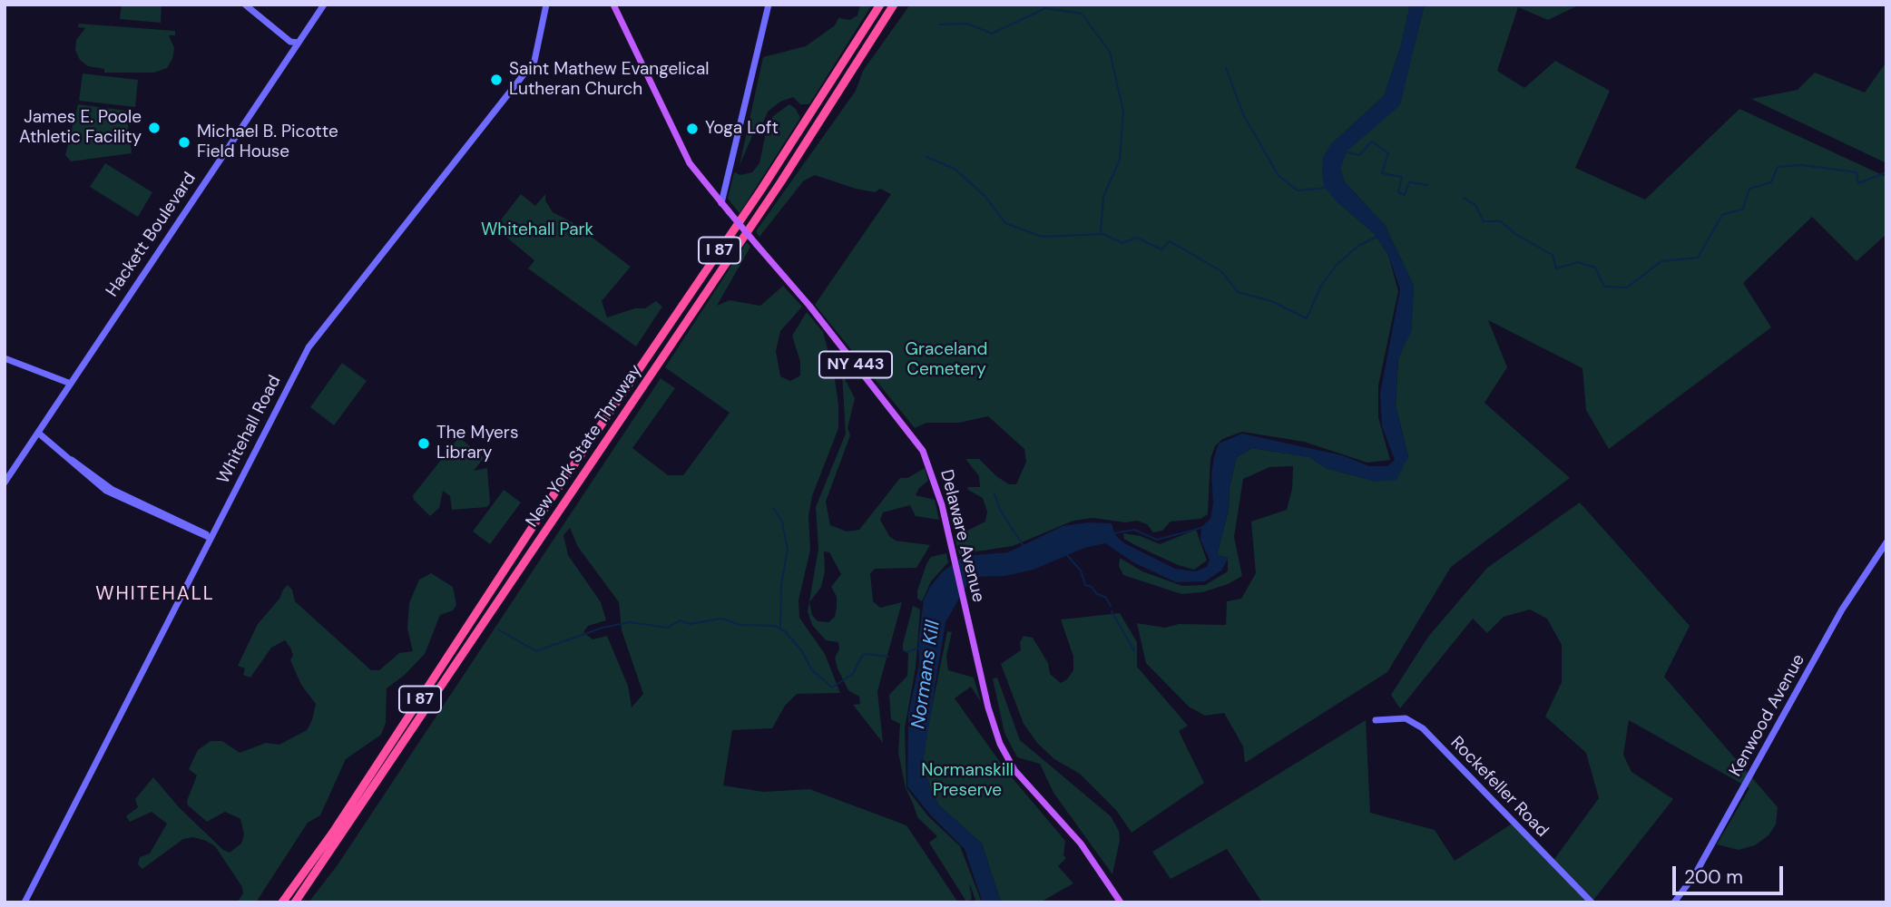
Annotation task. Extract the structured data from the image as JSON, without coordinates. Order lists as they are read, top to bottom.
{
  "streets": {
    "highway": ["I 87", "New York State Thruway"],
    "main road": ["NY 443", "Delaware Avenue"],
    "street": [
      "Hackett Boulevard",
      "Whitehall Road",
      "Kenwood Avenue",
      "Rockefeller Road"
    ]
  },
  "districts": ["WHITEHALL"],
  "water": ["Normans Kill"],
  "parks": ["Whitehall Park", "Graceland Cemetery", "Normanskill Preserve"],
  "places": [
    "Saint Mathew Evangelical Lutheran Church",
    "James E. Poole Athletic Facility",
    "Yoga Loft",
    "Michael B. Picotte Field House",
    "The Myers Library"
  ],
  "scale_bar": "200 m"
}
